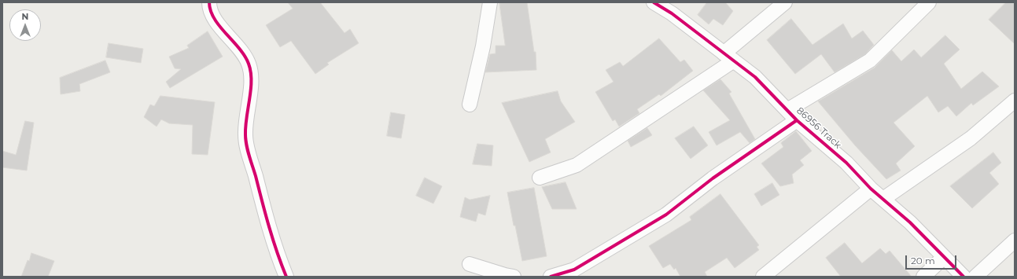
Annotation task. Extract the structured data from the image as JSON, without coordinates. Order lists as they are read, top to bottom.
{
  "streets": {
    "street": ["86956 Track"]
  },
  "scale_bar": "20 m",
  "north": "top"
}
